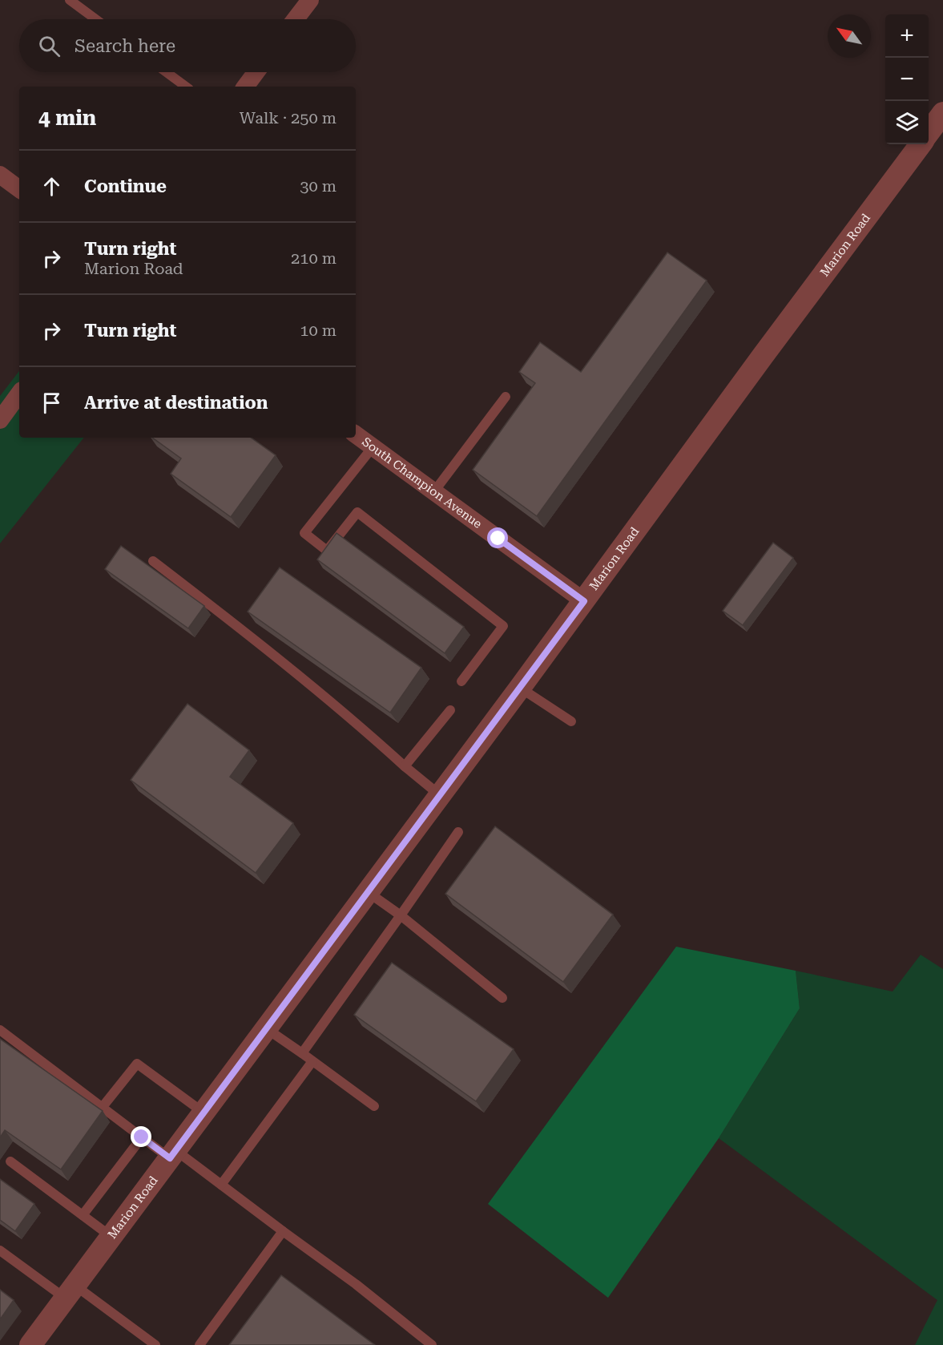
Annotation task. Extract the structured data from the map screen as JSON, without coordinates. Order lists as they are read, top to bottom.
{
  "streets": {
    "street": ["Marion Road", "South Champion Avenue"]
  },
  "crossings": [
    ["Marion Road", "South Champion Avenue"]
  ],
  "north": "top left",
  "page": {
    "map_buttons": ["+", "−"],
    "search": "Search here",
    "heading": ["4 min", "Walk · 250 m"],
    "list": [
      ["Continue", "30 m"],
      ["Turn right", "Marion Road", "210 m"],
      ["Turn right", "10 m"],
      "Arrive at destination"
    ]
  }
}
